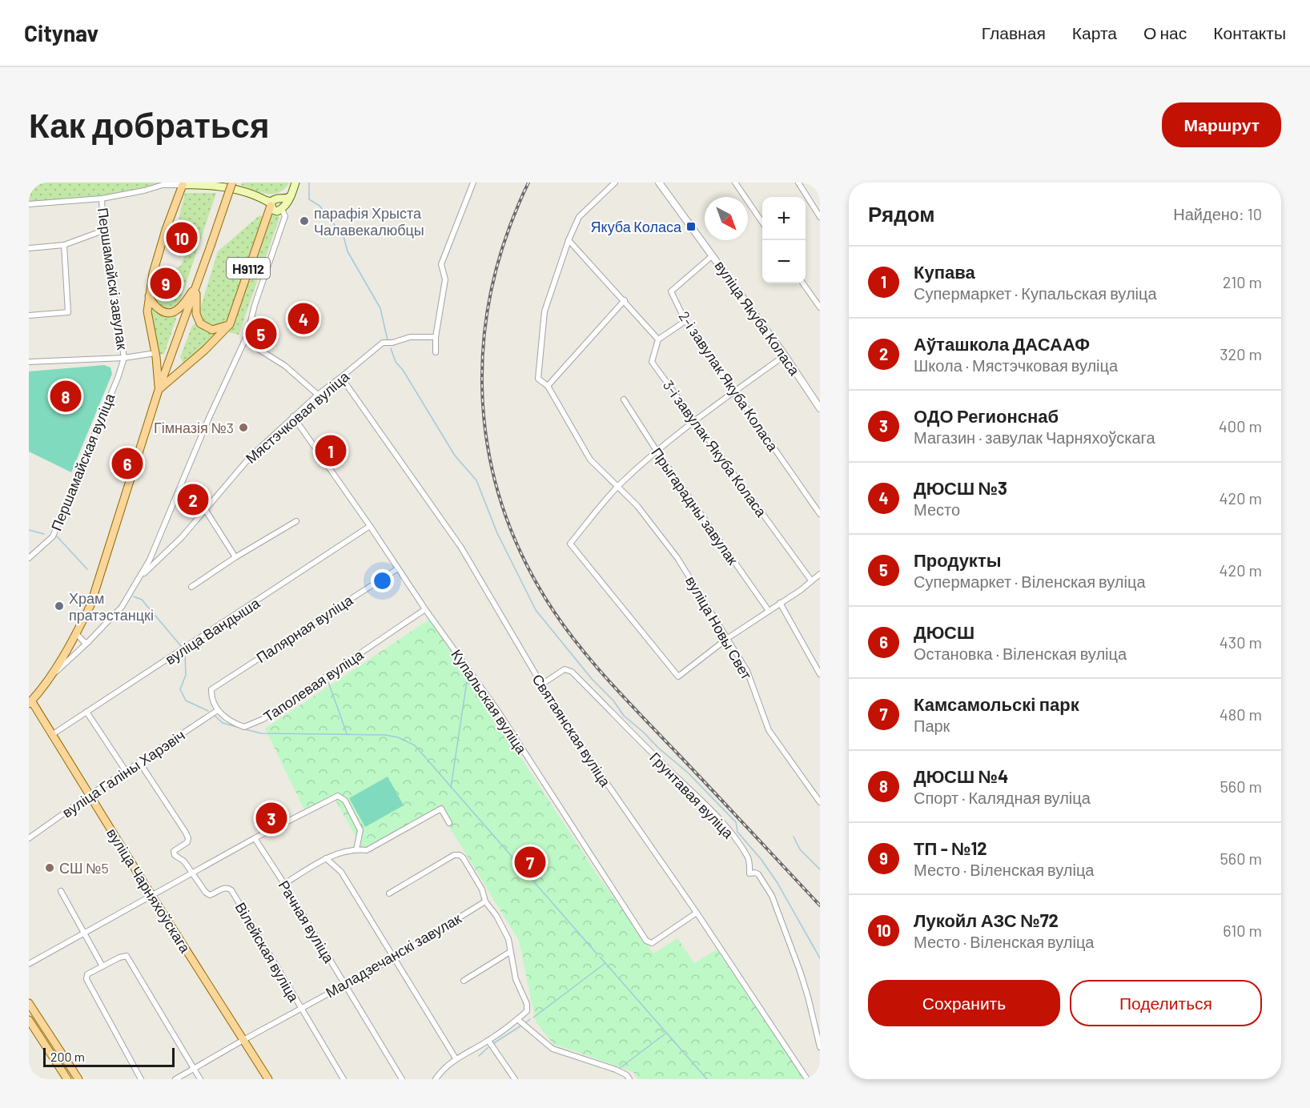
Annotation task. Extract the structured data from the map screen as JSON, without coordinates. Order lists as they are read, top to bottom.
{
  "streets": {
    "main road": ["Н9112", "вуліца Чарняхоўскага"],
    "street": [
      "Першамайскі завулак",
      "вуліца Якуба Коласа",
      "2-і завулак Якуба Коласа",
      "Мястэчковая вуліца",
      "3-і завулак Якуба Коласа",
      "Першамайская вуліца",
      "Прыгарадны завулак",
      "вуліца Новы Свет",
      "Палярная вуліца",
      "вуліца Вандыша",
      "Таполевая вуліца",
      "Купальская вуліца",
      "Святаянская вуліца",
      "вуліца Галіны Харэвіч",
      "Грунтавая вуліца",
      "Рачная вуліца",
      "Вілейская вуліца",
      "Маладзечанскі завулак"
    ]
  },
  "crossings": [
    ["Першамайскі завулак", "Першамайская вуліца"],
    ["вуліца Якуба Коласа", "2-і завулак Якуба Коласа"],
    ["Мястэчковая вуліца", "Купальская вуліца"],
    ["Мястэчковая вуліца", "Святаянская вуліца"],
    ["Палярная вуліца", "Таполевая вуліца"],
    ["Палярная вуліца", "Купальская вуліца"],
    ["Палярная вуліца", "вуліца Галіны Харэвіч"],
    ["вуліца Вандыша", "Купальская вуліца"],
    ["вуліца Вандыша", "вуліца Чарняхоўскага"],
    ["Таполевая вуліца", "Купальская вуліца"],
    ["Таполевая вуліца", "вуліца Галіны Харэвіч"],
    ["Купальская вуліца", "Святаянская вуліца"],
    ["Святаянская вуліца", "Грунтавая вуліца"],
    ["вуліца Галіны Харэвіч", "вуліца Чарняхоўскага"],
    ["вуліца Галіны Харэвіч", "Вілейская вуліца"],
    ["вуліца Чарняхоўскага", "Маладзечанскі завулак"],
    ["Рачная вуліца", "Маладзечанскі завулак"],
    ["Вілейская вуліца", "Маладзечанскі завулак"]
  ],
  "places": {
    "other": [
      "парафія Хрыста Чалавекалюбцы",
      "Гімназія №3",
      "Храм пратэстанцкі",
      "СШ №5"
    ],
    "transit": ["Якуба Коласа"]
  },
  "scale_bar": "200 m",
  "north": "bottom right",
  "page": {
    "header": "Citynav",
    "nav": [
      "Главная",
      "Карта",
      "О нас",
      "Контакты"
    ],
    "buttons": [
      "Маршрут",
      ["Сохранить", "Поделиться"]
    ],
    "title": "Как добраться",
    "heading": ["Рядом", "Найдено: 10"],
    "map_buttons": ["+", "−"],
    "pins": [
      "10",
      "9",
      "4",
      "5",
      "8",
      "1",
      "6",
      "2",
      "3",
      "7"
    ],
    "list": [
      {
        "mark": "1",
        "name": "Купава",
        "note": "Супермаркет · Купальская вуліца",
        "value": "210 m"
      },
      {
        "mark": "2",
        "name": "Аўташкола ДАСААФ",
        "note": "Школа · Мястэчковая вуліца",
        "value": "320 m"
      },
      {
        "mark": "3",
        "name": "ОДО Регионснаб",
        "note": "Магазин · завулак Чарняхоўскага",
        "value": "400 m"
      },
      {
        "mark": "4",
        "name": "ДЮСШ №3",
        "note": "Место",
        "value": "420 m"
      },
      {
        "mark": "5",
        "name": "Продукты",
        "note": "Супермаркет · Віленская вуліца",
        "value": "420 m"
      },
      {
        "mark": "6",
        "name": "ДЮСШ",
        "note": "Остановка · Віленская вуліца",
        "value": "430 m"
      },
      {
        "mark": "7",
        "name": "Камсамольскі парк",
        "note": "Парк",
        "value": "480 m"
      },
      {
        "mark": "8",
        "name": "ДЮСШ №4",
        "note": "Спорт · Калядная вуліца",
        "value": "560 m"
      },
      {
        "mark": "9",
        "name": "ТП - №12",
        "note": "Место · Віленская вуліца",
        "value": "560 m"
      },
      {
        "mark": "10",
        "name": "Лукойл АЗС №72",
        "note": "Место · Віленская вуліца",
        "value": "610 m"
      }
    ],
    "scale": "200 m"
  }
}
